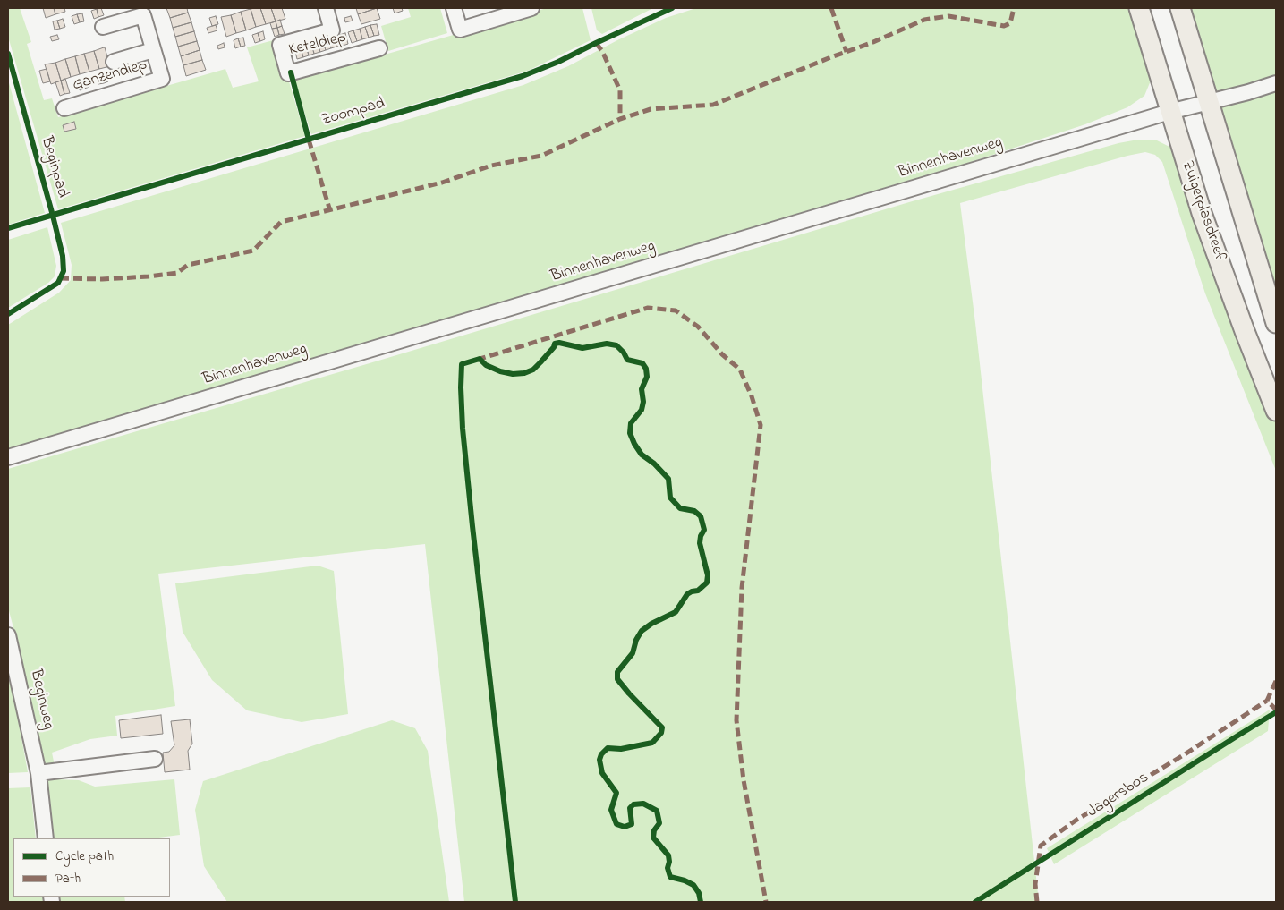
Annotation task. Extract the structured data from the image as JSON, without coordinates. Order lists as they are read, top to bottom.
{
  "streets": {
    "main road": ["Zuigerplasdreef"],
    "street": [
      "Keteldiep",
      "Ganzendiep",
      "Binnenhavenweg",
      "Beginweg"
    ],
    "cycle path": ["Zoompad", "Beginpad", "Jagersbos"]
  },
  "crossings": [
    ["Binnenhavenweg", "Zuigerplasdreef"]
  ],
  "legend": ["Cycle path", "Path"]
}
